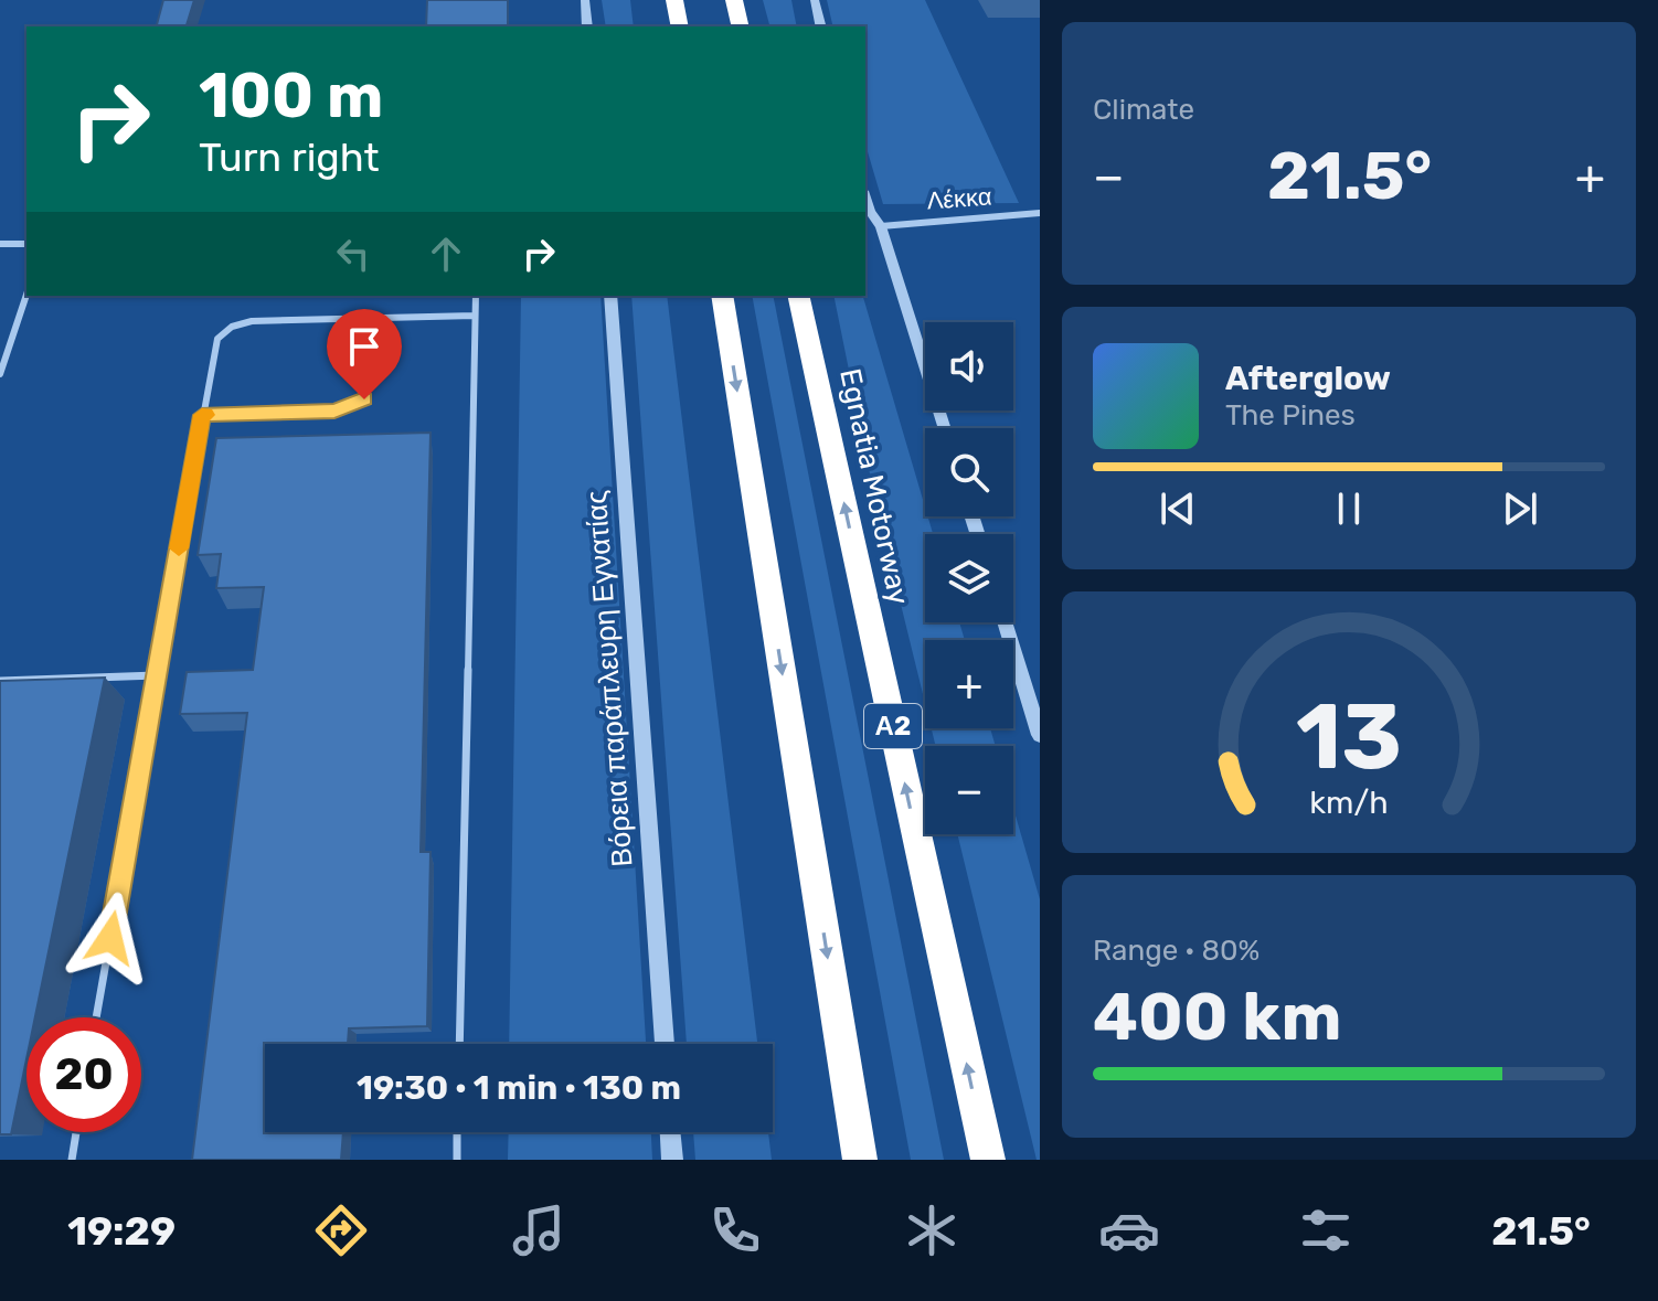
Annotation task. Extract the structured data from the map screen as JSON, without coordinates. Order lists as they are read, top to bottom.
{
  "streets": {
    "highway": ["Egnatia Motorway", "Α2"],
    "street": ["Λέκκα", "Βόρεια παράπλευρη Εγνατίας"]
  },
  "page": {
    "tile": [
      "Climate",
      ["Range · 80%", "400 km"]
    ],
    "turn": ["100 m", "Turn right"],
    "heat": ["−", "21.5°", "+"],
    "map_buttons": ["+", "−"],
    "song": ["Afterglow", "The Pines"],
    "limit": "20",
    "trip": "19:30 · 1 min · 130 m",
    "tabs": ["19:29", "21.5°"],
    "gauge": ["13", "km/h"]
  }
}
